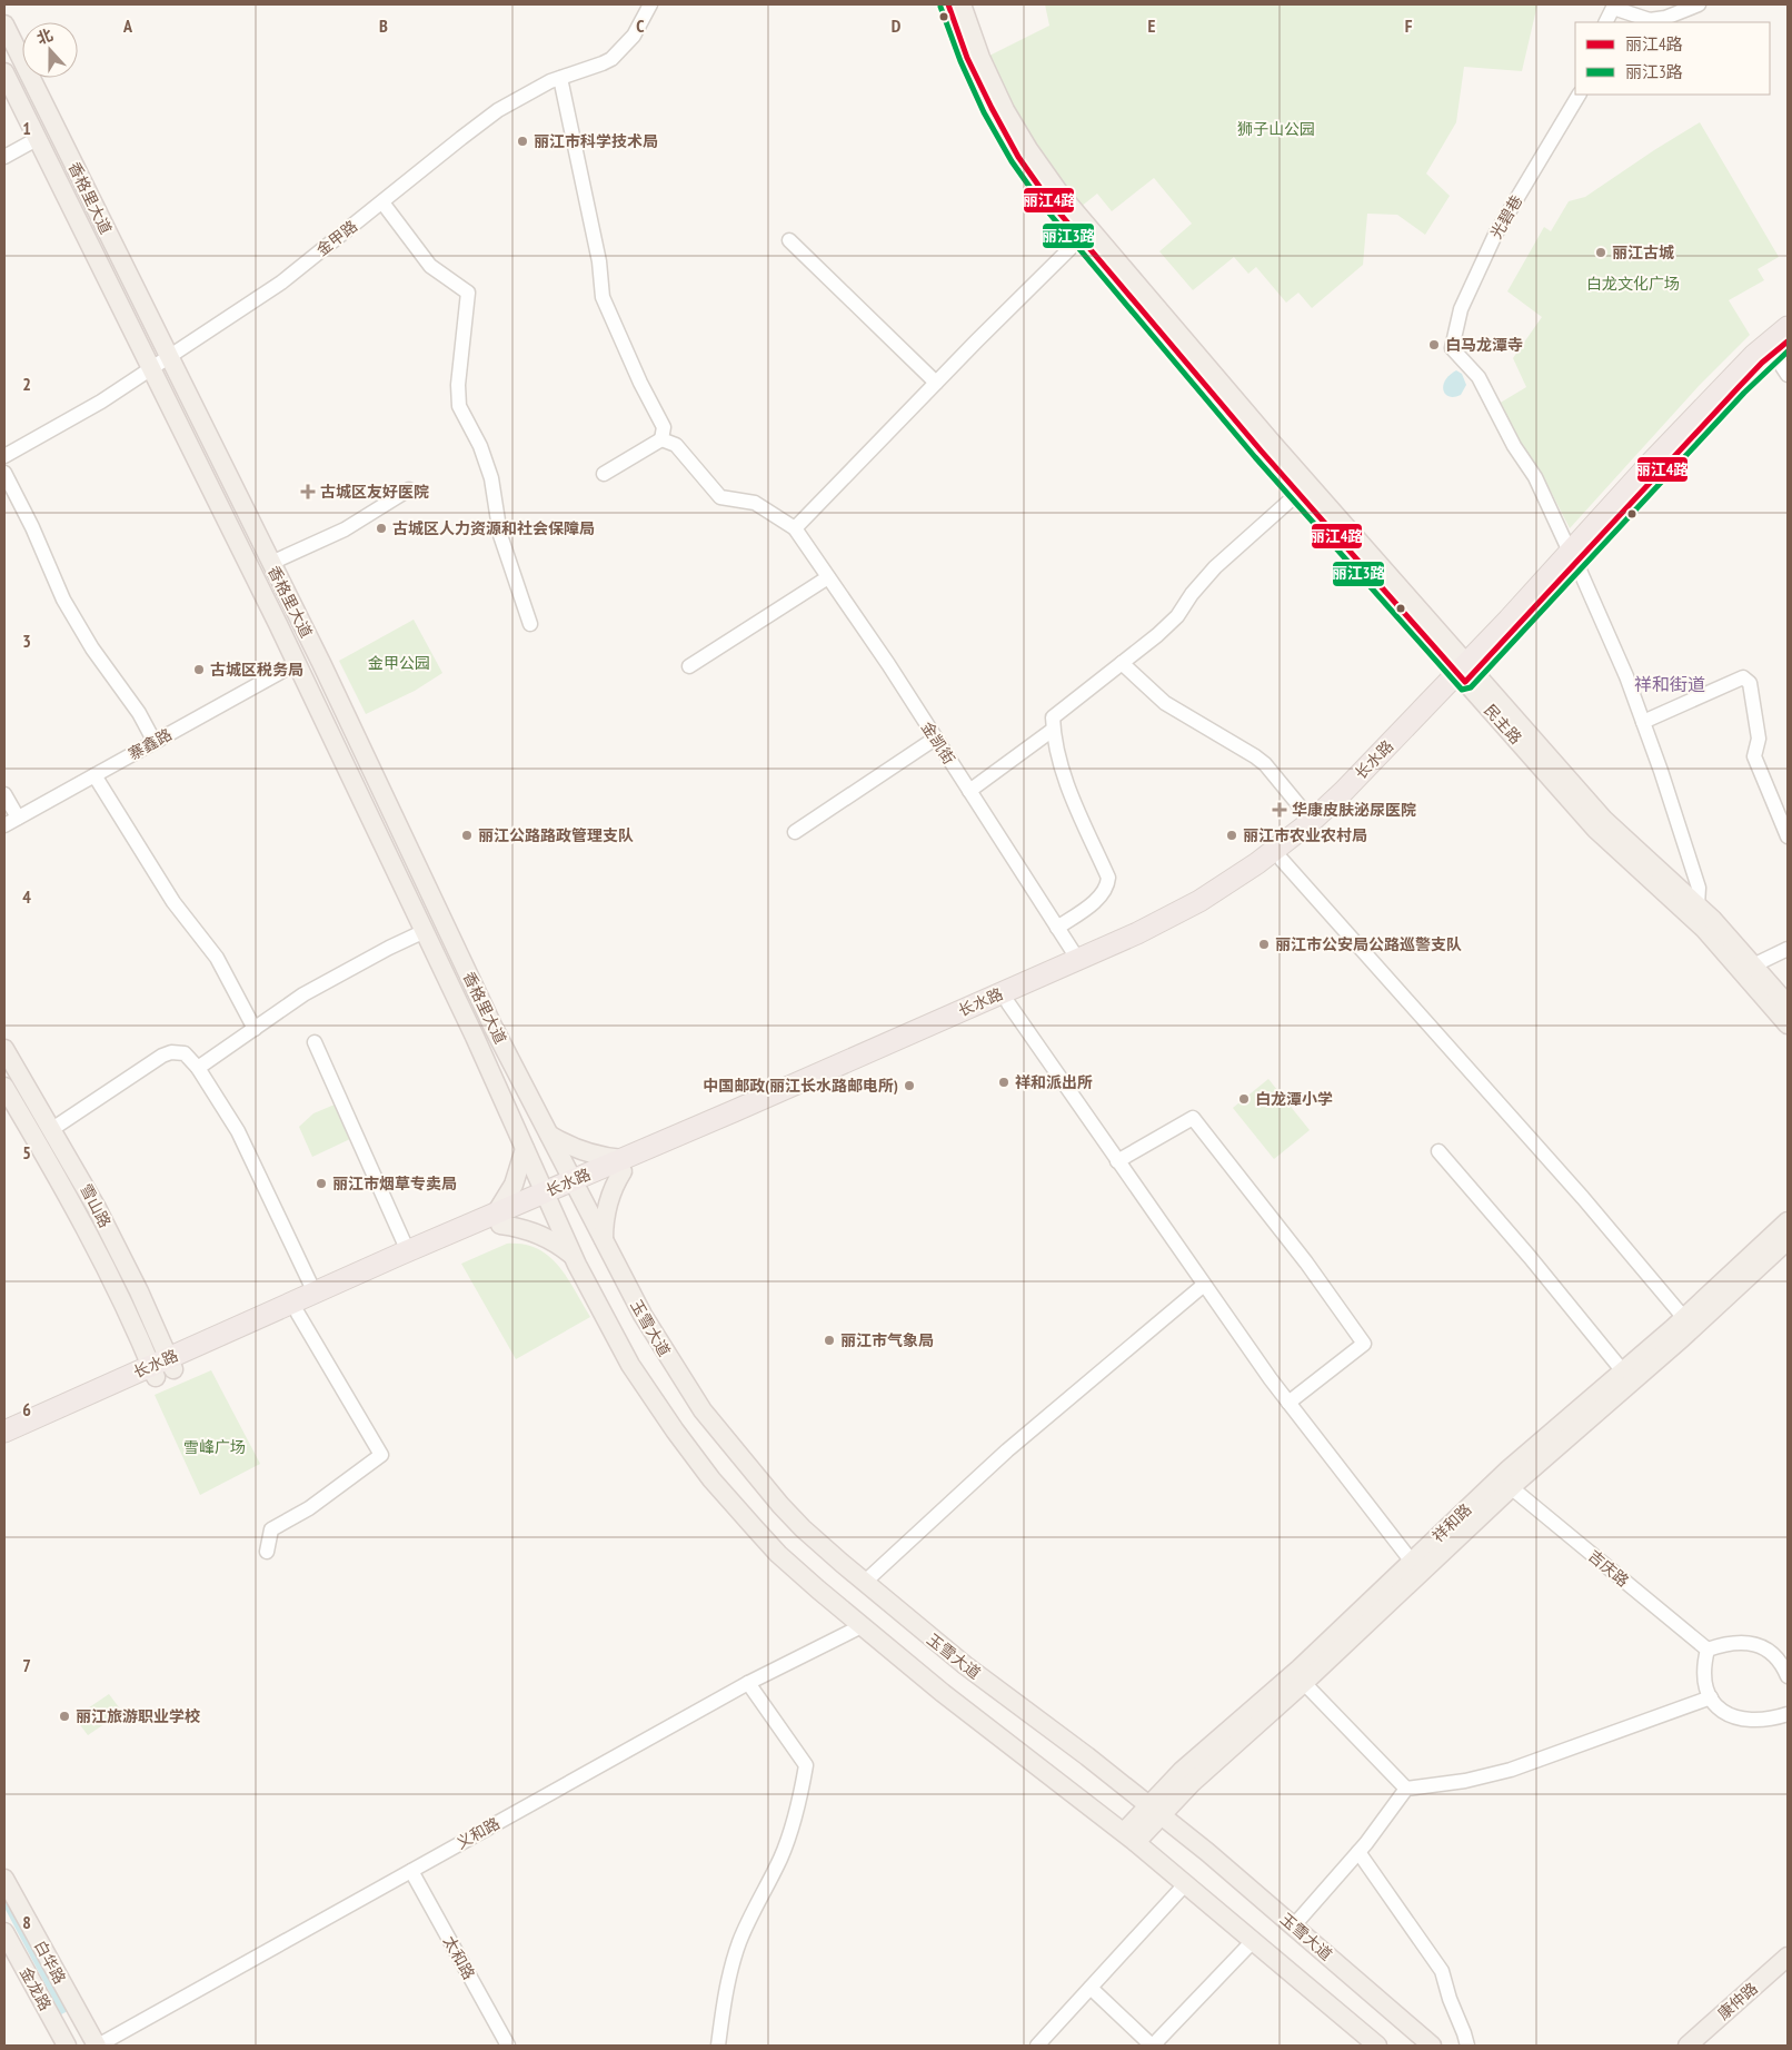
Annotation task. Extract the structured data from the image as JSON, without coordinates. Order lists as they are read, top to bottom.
{
  "streets": {
    "highway": ["长水路"],
    "main road": [
      "香格里大道",
      "民主路",
      "雪山路",
      "玉雪大道",
      "祥和路",
      "白华路",
      "金龙路",
      "康仲路"
    ],
    "street": [
      "光碧巷",
      "金甲路",
      "金凯街",
      "寨鑫路",
      "吉庆路",
      "义和路",
      "太和路"
    ]
  },
  "crossings": [
    ["香格里大道", "金甲路"],
    ["香格里大道", "寨鑫路"],
    ["香格里大道", "长水路"],
    ["香格里大道", "玉雪大道"],
    ["光碧巷", "长水路"],
    ["民主路", "长水路"],
    ["金凯街", "长水路"],
    ["长水路", "雪山路"],
    ["长水路", "玉雪大道"],
    ["玉雪大道", "祥和路"],
    ["祥和路", "吉庆路"],
    ["义和路", "太和路"],
    ["义和路", "白华路"]
  ],
  "districts": ["祥和街道"],
  "parks": [
    "狮子山公园",
    "白龙文化广场",
    "金甲公园",
    "雪峰广场"
  ],
  "places": {
    "other": [
      "丽江市科学技术局",
      "丽江古城",
      "白马龙潭寺",
      "古城区人力资源和社会保障局",
      "古城区税务局",
      "丽江公路路政管理支队",
      "丽江市农业农村局",
      "丽江市公安局公路巡警支队",
      "祥和派出所",
      "中国邮政(丽江长水路邮电所)",
      "白龙潭小学",
      "丽江市烟草专卖局",
      "丽江市气象局",
      "丽江旅游职业学校"
    ],
    "health": ["古城区友好医院", "华康皮肤泌尿医院"]
  },
  "lines": ["transit line 丽江4路", "transit line 丽江3路"],
  "legend": ["丽江4路", "丽江3路"],
  "north": "top",
  "grid": {
    "columns": [
      "A",
      "B",
      "C",
      "D",
      "E",
      "F"
    ],
    "rows": [
      "1",
      "2",
      "3",
      "4",
      "5",
      "6",
      "7",
      "8"
    ]
  }
}
